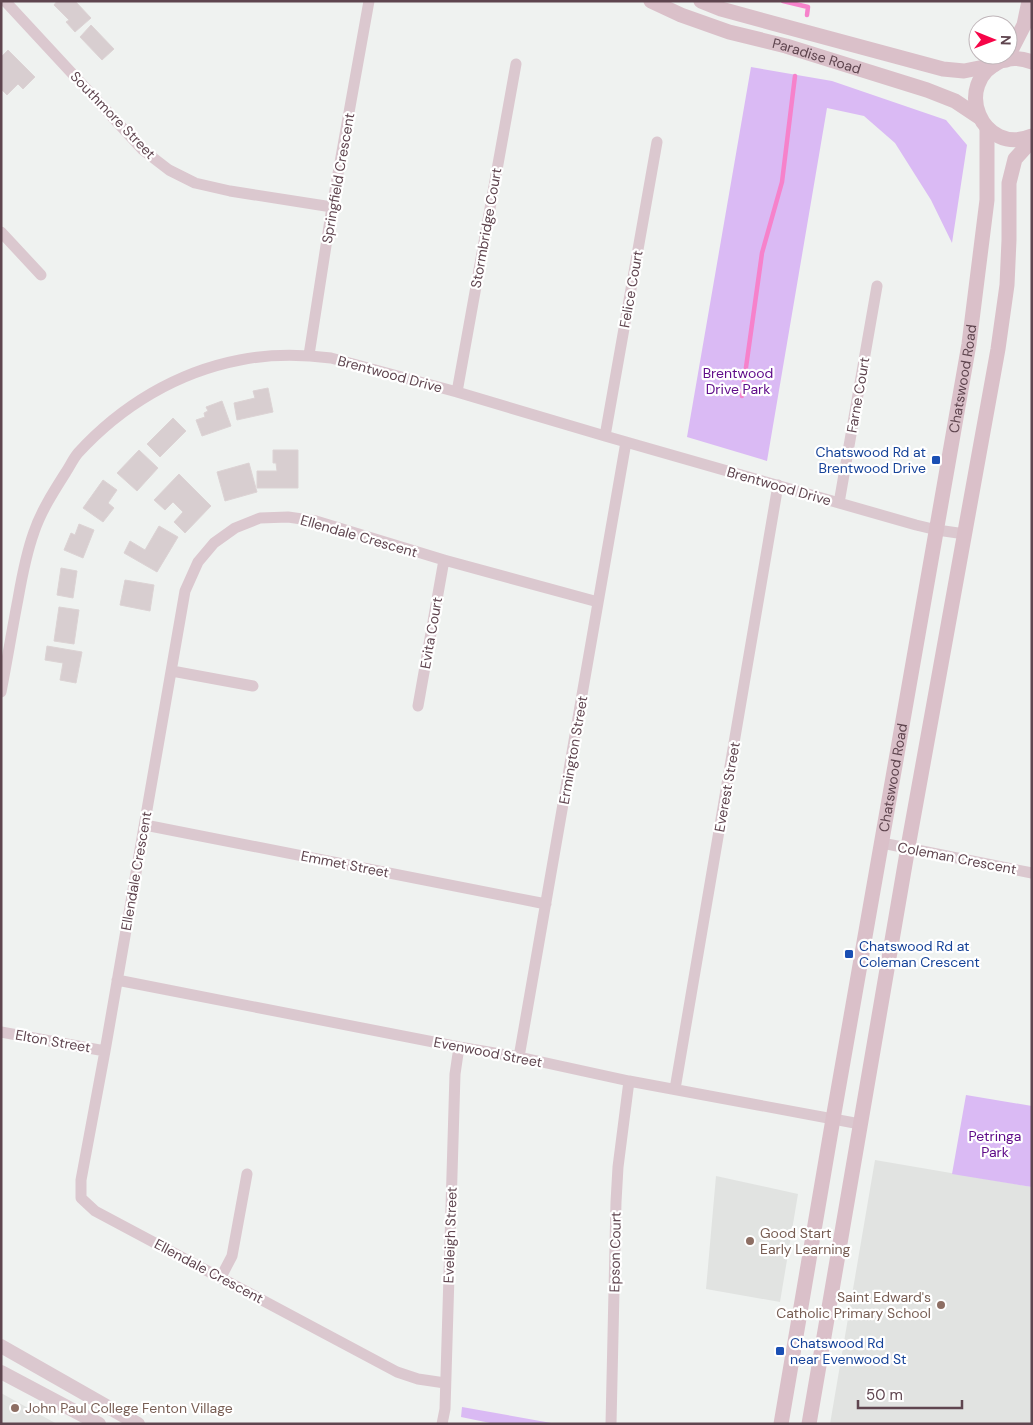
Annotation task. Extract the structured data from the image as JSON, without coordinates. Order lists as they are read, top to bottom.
{
  "streets": {
    "main road": ["Paradise Road", "Chatswood Road"],
    "street": [
      "Southmore Street",
      "Springfield Crescent",
      "Stormbridge Court",
      "Felice Court",
      "Brentwood Drive",
      "Farne Court",
      "Ellendale Crescent",
      "Evita Court",
      "Ermington Street",
      "Everest Street",
      "Coleman Crescent",
      "Emmet Street",
      "Elton Street",
      "Evenwood Street",
      "Eveleigh Street",
      "Epson Court"
    ]
  },
  "crossings": [
    ["Paradise Road", "Chatswood Road"],
    ["Southmore Street", "Springfield Crescent"],
    ["Springfield Crescent", "Brentwood Drive"],
    ["Stormbridge Court", "Brentwood Drive"],
    ["Felice Court", "Brentwood Drive"],
    ["Brentwood Drive", "Chatswood Road"],
    ["Brentwood Drive", "Farne Court"],
    ["Brentwood Drive", "Ermington Street"],
    ["Brentwood Drive", "Everest Street"],
    ["Chatswood Road", "Coleman Crescent"],
    ["Chatswood Road", "Evenwood Street"],
    ["Ellendale Crescent", "Evita Court"],
    ["Ellendale Crescent", "Ermington Street"],
    ["Ellendale Crescent", "Emmet Street"],
    ["Ellendale Crescent", "Elton Street"],
    ["Ellendale Crescent", "Evenwood Street"],
    ["Ellendale Crescent", "Eveleigh Street"],
    ["Ermington Street", "Emmet Street"],
    ["Ermington Street", "Evenwood Street"],
    ["Everest Street", "Evenwood Street"],
    ["Evenwood Street", "Eveleigh Street"],
    ["Evenwood Street", "Epson Court"]
  ],
  "parks": ["Brentwood Drive Park", "Petringa Park"],
  "places": {
    "transit": ["Chatswood Rd at Brentwood Drive", "Chatswood Rd at Coleman Crescent", "Chatswood Rd near Evenwood St"],
    "other": ["Good Start Early Learning", "Saint Edward's Catholic Primary School", "John Paul College Fenton Village"]
  },
  "scale_bar": "50 m",
  "north": "right"
}
